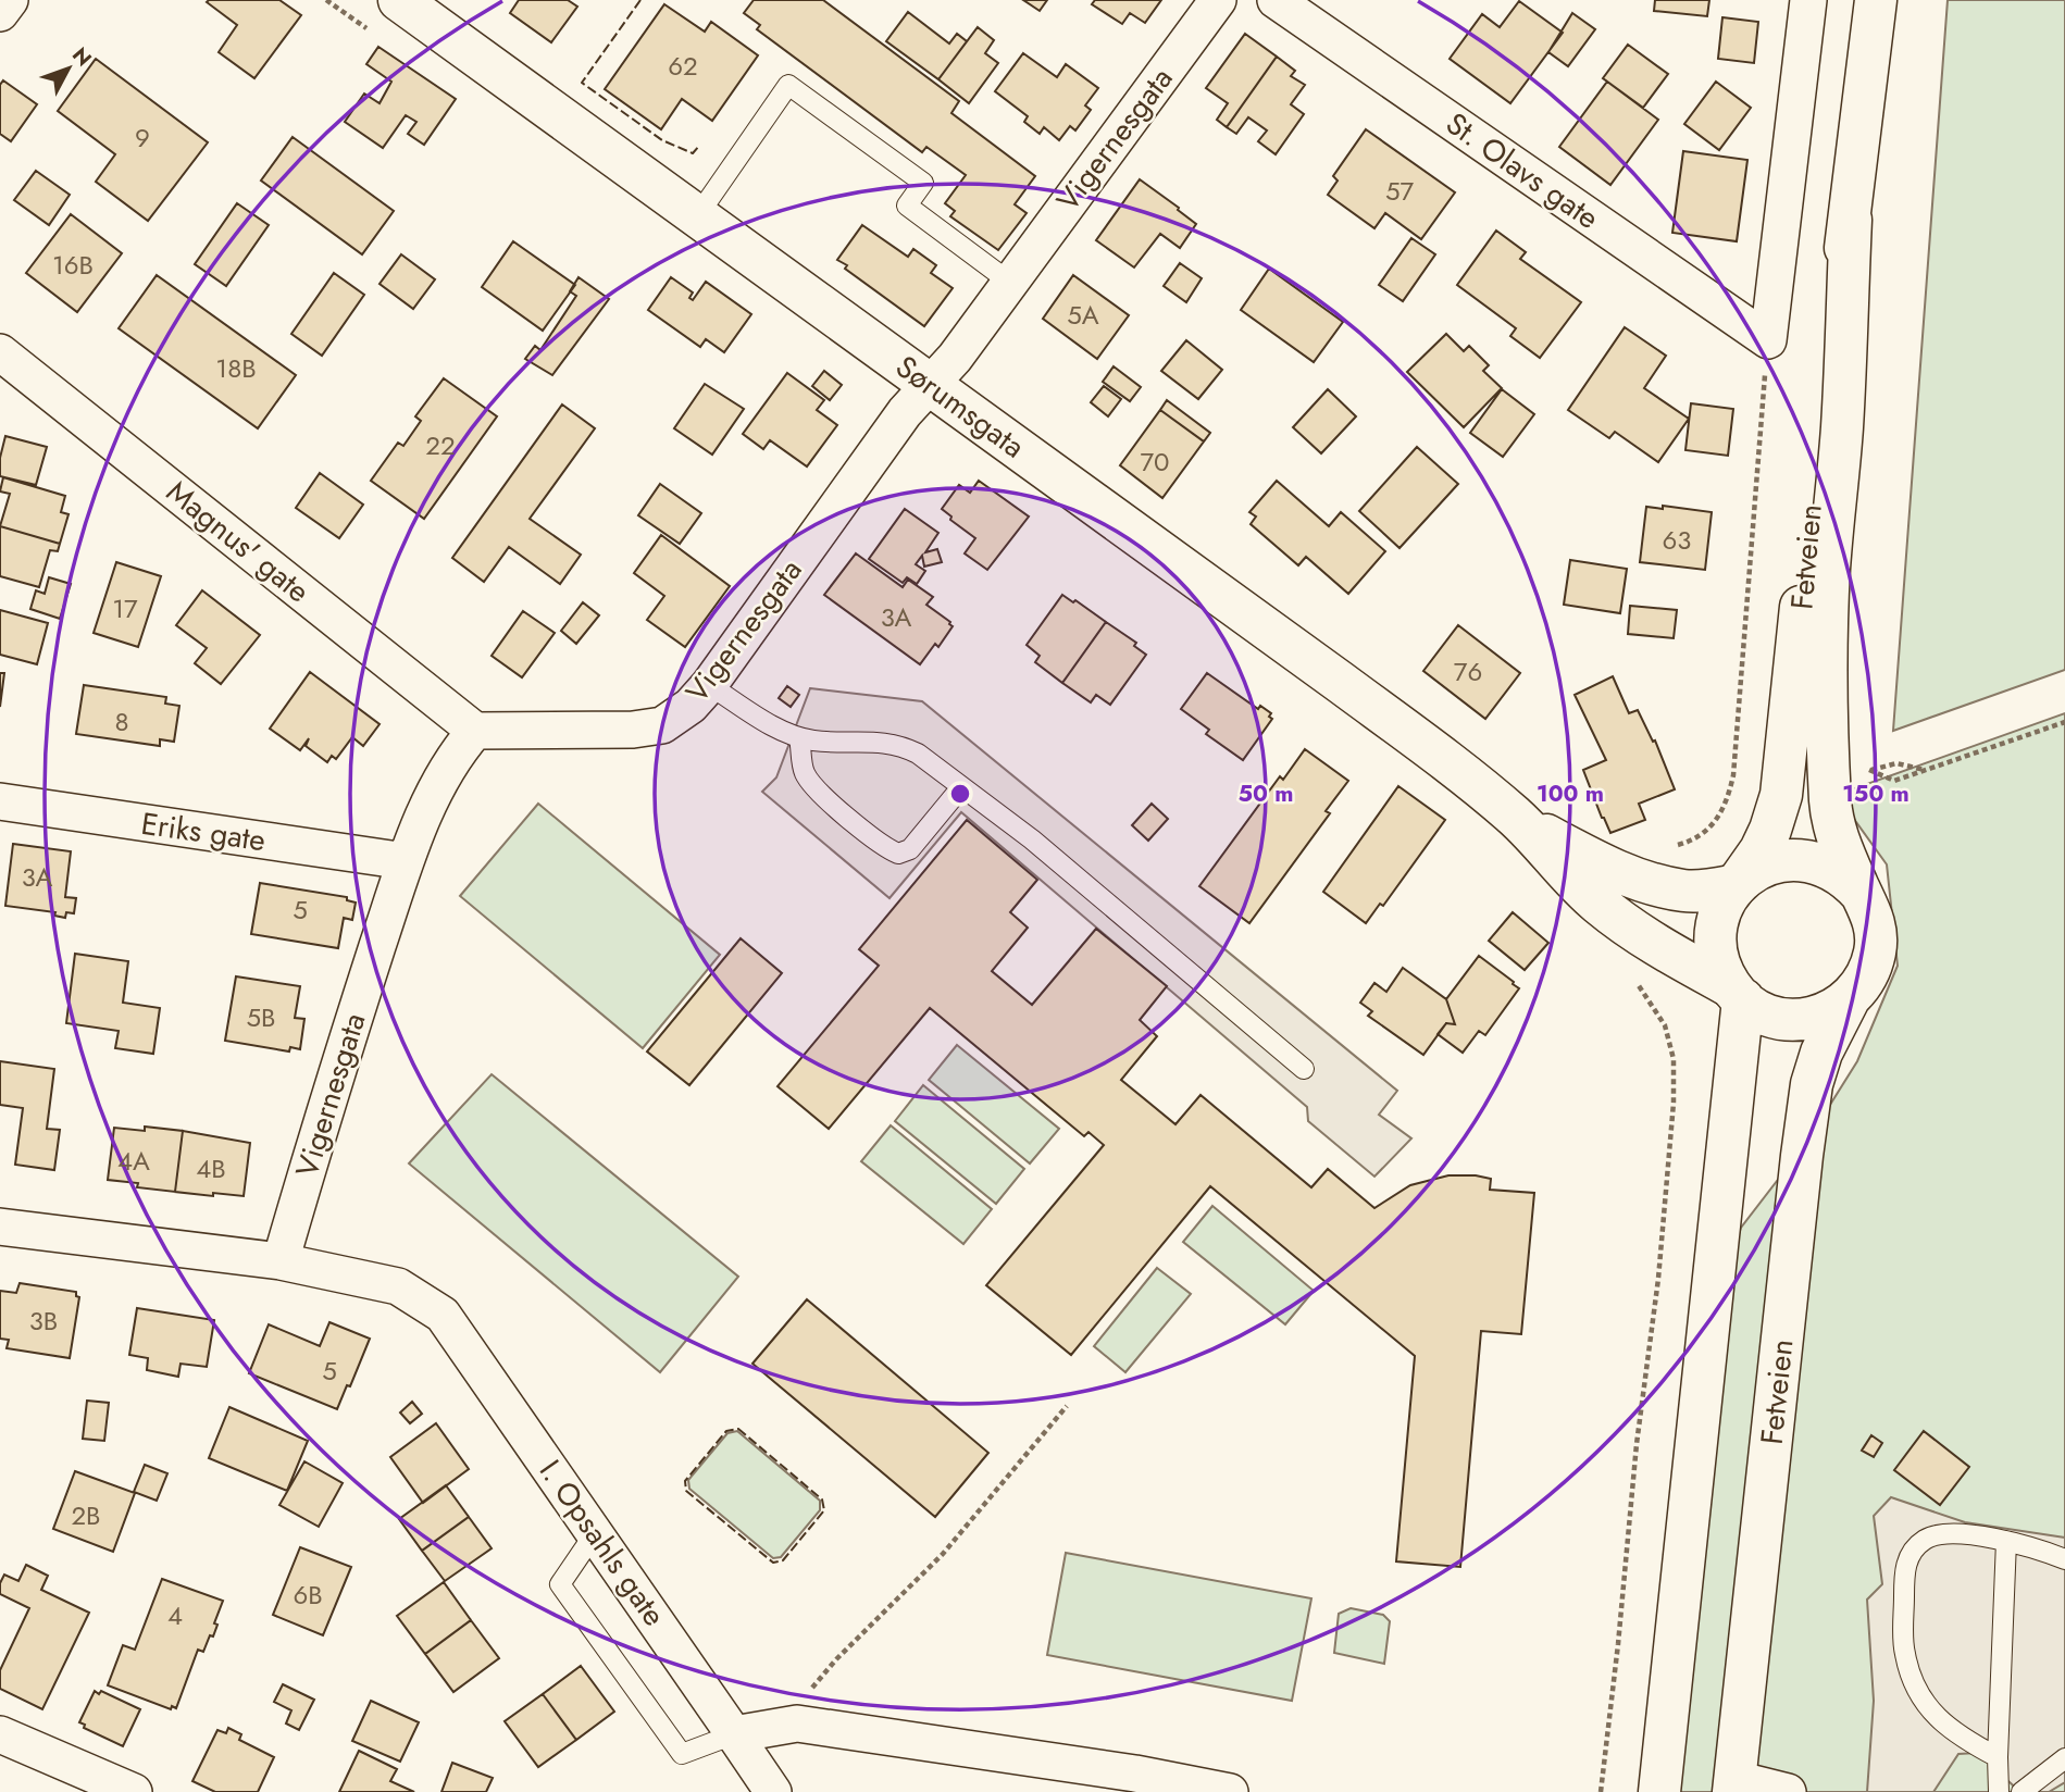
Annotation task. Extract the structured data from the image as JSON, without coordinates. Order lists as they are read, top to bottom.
{
  "streets": {
    "main road": ["Sørumsgata", "Fetveien"],
    "street": [
      "Vigernesgata",
      "St. Olavs gate",
      "Magnus' gate",
      "Eriks gate",
      "I. Opsahls gate"
    ]
  },
  "crossings": [
    ["Vigernesgata", "Sørumsgata"],
    ["Vigernesgata", "Magnus' gate"],
    ["Vigernesgata", "Eriks gate"],
    ["Vigernesgata", "I. Opsahls gate"],
    ["Sørumsgata", "Fetveien"]
  ],
  "house_numbers": [
    "62",
    "9",
    "57",
    "16B",
    "5A",
    "18B",
    "22",
    "70",
    "63",
    "17",
    "3A",
    "76",
    "8",
    "3A",
    "5",
    "5B",
    "4A",
    "4B",
    "3B",
    "5",
    "2B",
    "6B",
    "4"
  ],
  "north": "top right",
  "rings": ["50 m", "100 m", "150 m"]
}
